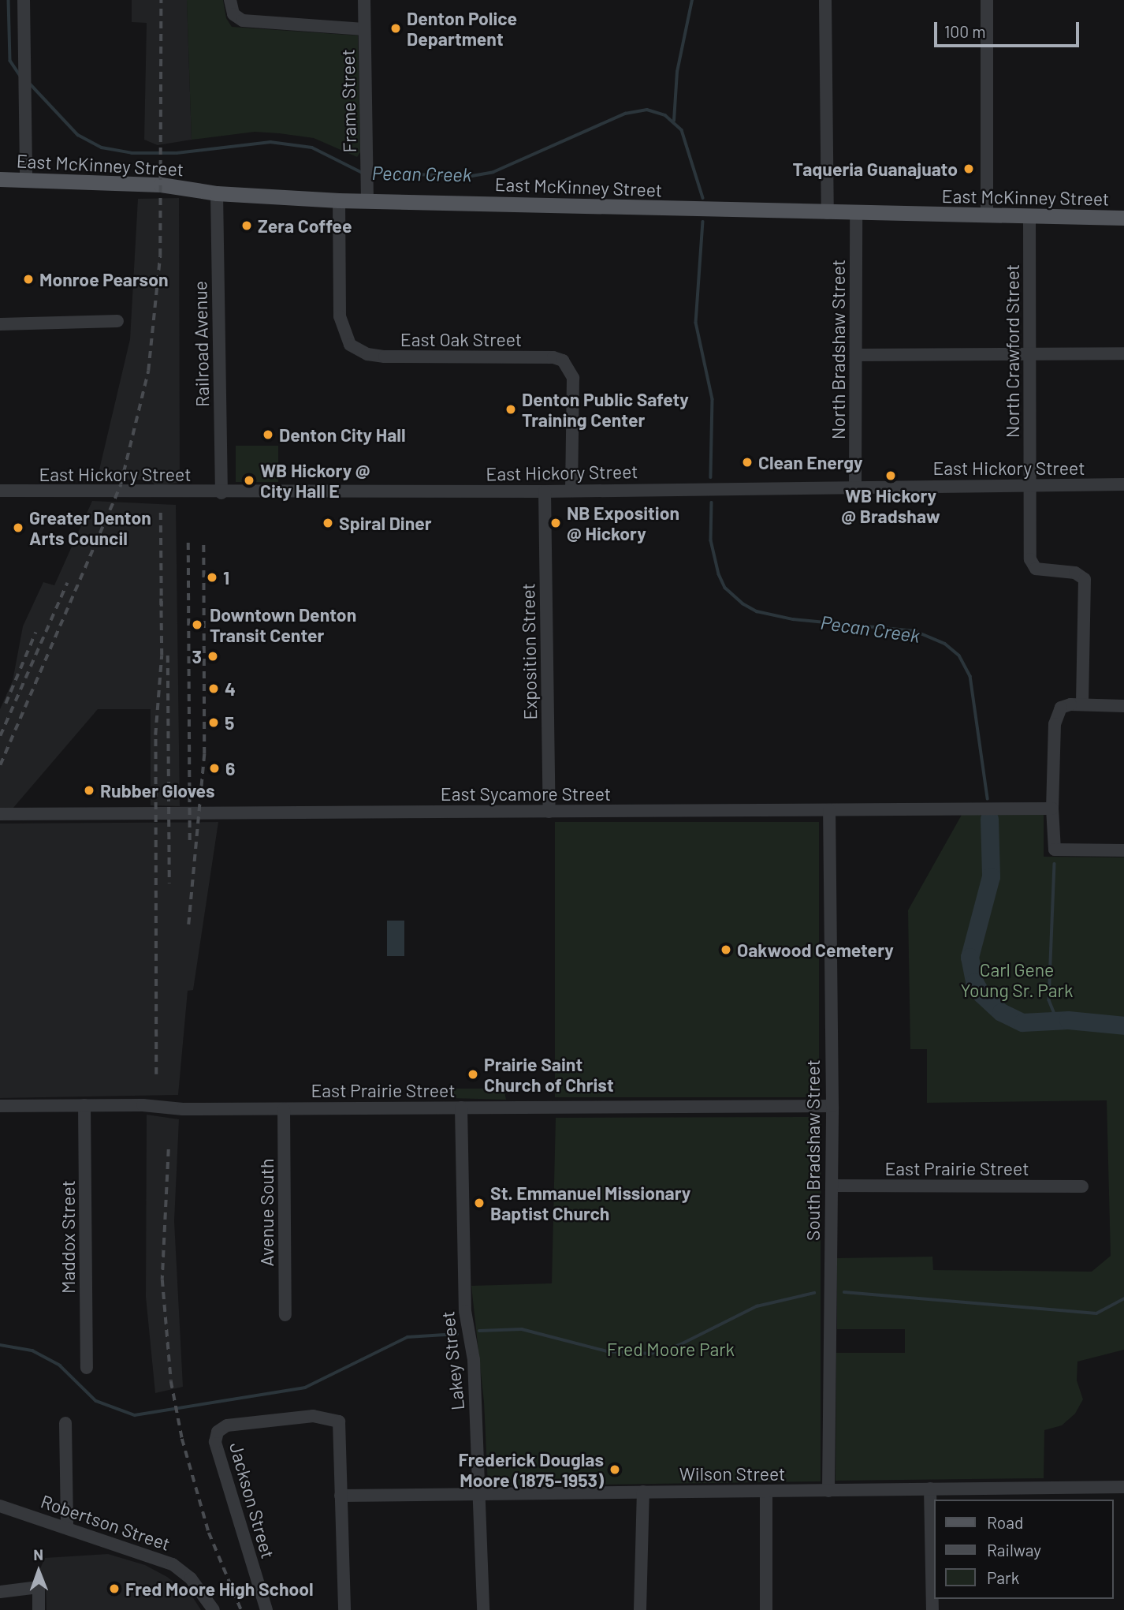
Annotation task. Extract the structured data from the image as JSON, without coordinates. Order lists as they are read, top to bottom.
{
  "streets": {
    "main road": ["East McKinney Street"],
    "street": [
      "Frame Street",
      "East Oak Street",
      "Railroad Avenue",
      "North Bradshaw Street",
      "North Crawford Street",
      "East Hickory Street",
      "Exposition Street",
      "East Sycamore Street",
      "East Prairie Street",
      "South Bradshaw Street",
      "Avenue South",
      "Maddox Street",
      "Lakey Street",
      "Wilson Street",
      "Jackson Street",
      "Robertson Street"
    ]
  },
  "crossings": [
    ["Frame Street", "East McKinney Street"],
    ["East McKinney Street", "East Oak Street"],
    ["East McKinney Street", "Railroad Avenue"],
    ["East McKinney Street", "North Bradshaw Street"],
    ["East McKinney Street", "North Crawford Street"],
    ["East Oak Street", "East Hickory Street"],
    ["Railroad Avenue", "East Hickory Street"],
    ["North Bradshaw Street", "East Hickory Street"],
    ["North Crawford Street", "East Hickory Street"],
    ["East Hickory Street", "Exposition Street"],
    ["Exposition Street", "East Sycamore Street"],
    ["East Sycamore Street", "South Bradshaw Street"],
    ["East Prairie Street", "South Bradshaw Street"],
    ["East Prairie Street", "Avenue South"],
    ["East Prairie Street", "Maddox Street"],
    ["East Prairie Street", "Lakey Street"],
    ["South Bradshaw Street", "Wilson Street"],
    ["Lakey Street", "Wilson Street"],
    ["Wilson Street", "Jackson Street"]
  ],
  "water": ["Pecan Creek"],
  "parks": ["Carl Gene Young Sr. Park", "Fred Moore Park"],
  "places": [
    "Denton Police Department",
    "Taqueria Guanajuato",
    "Zera Coffee",
    "Monroe Pearson",
    "Denton Public Safety Training Center",
    "Denton City Hall",
    "Clean Energy",
    "WB Hickory @ Bradshaw",
    "WB Hickory @ City Hall E",
    "Spiral Diner",
    "NB Exposition @ Hickory",
    "Greater Denton Arts Council",
    "1",
    "Downtown Denton Transit Center",
    "3",
    "4",
    "5",
    "6",
    "Rubber Gloves",
    "Oakwood Cemetery",
    "Prairie Saint Church of Christ",
    "St. Emmanuel Missionary Baptist Church",
    "Frederick Douglas Moore (1875-1953)",
    "Fred Moore High School"
  ],
  "legend": ["Road", "Railway", "Park"],
  "scale_bar": "100 m",
  "north": "top"
}
